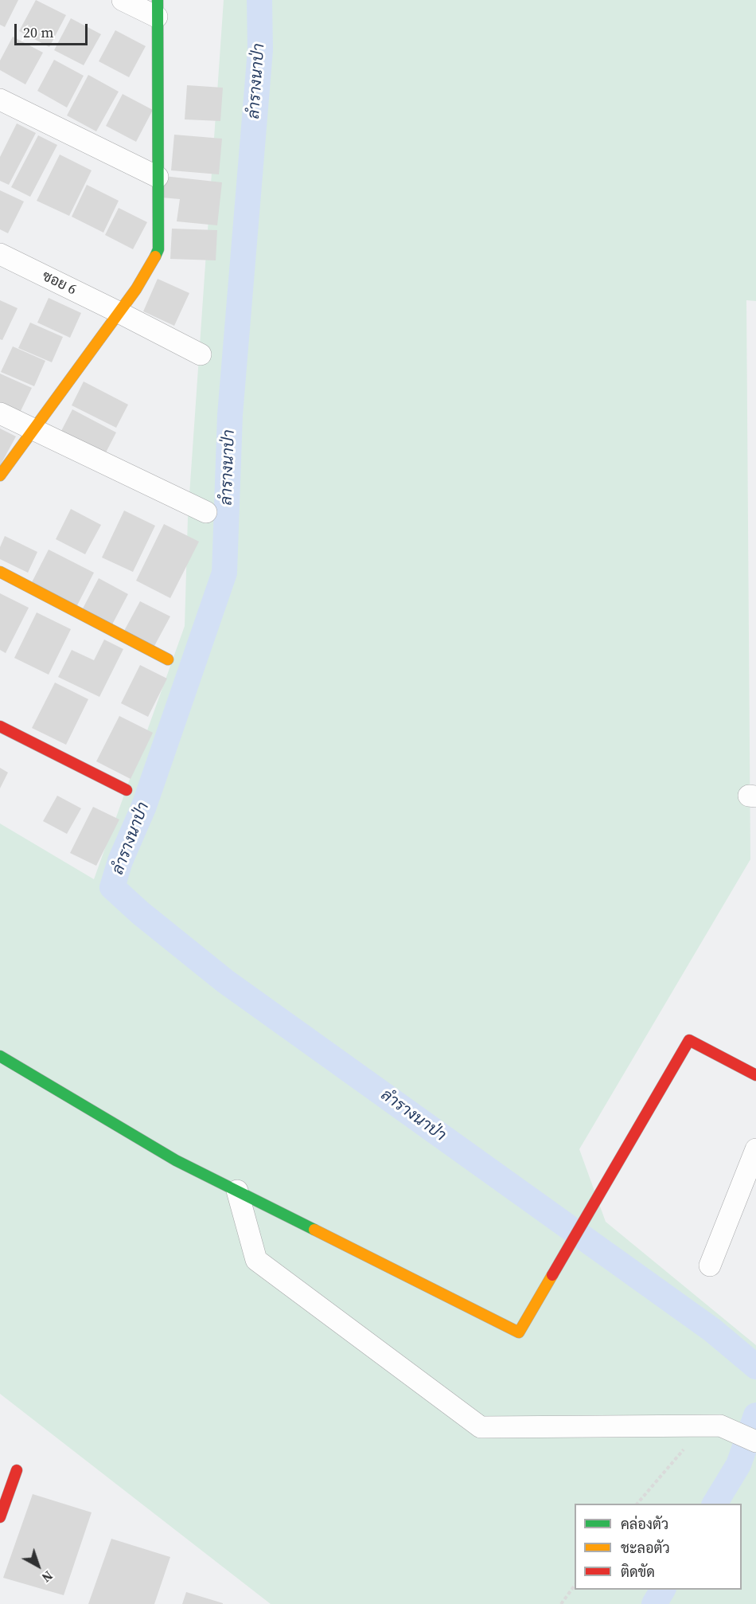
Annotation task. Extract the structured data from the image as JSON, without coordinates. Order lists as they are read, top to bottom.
{
  "streets": {
    "street": ["ซอย 6"]
  },
  "water": ["ลำรางนาป่า"],
  "legend": ["คล่องตัว", "ชะลอตัว", "ติดขัด"],
  "scale_bar": "20 m",
  "north": "bottom right"
}
